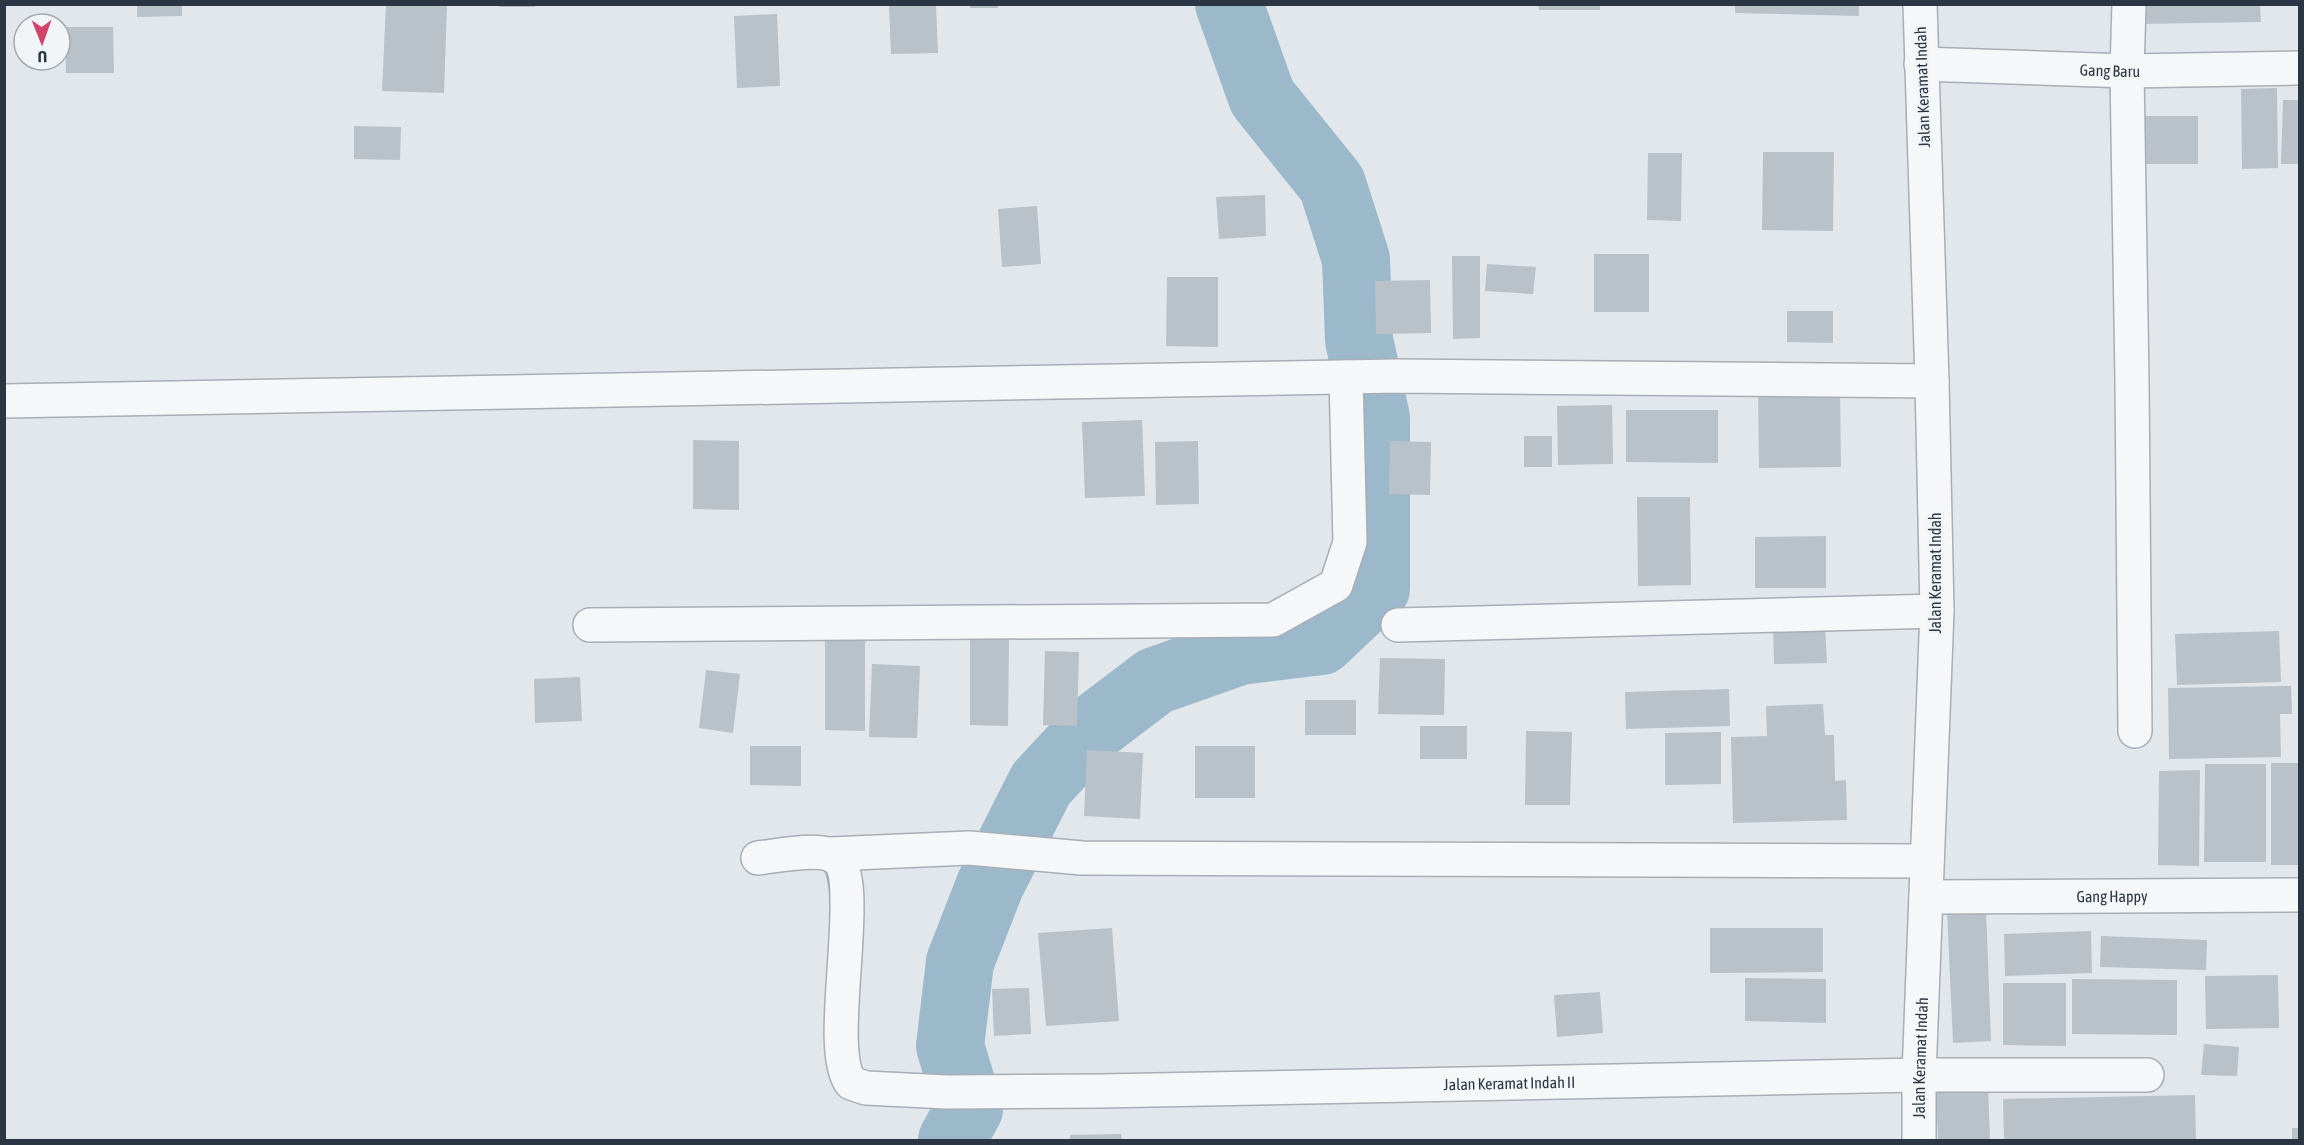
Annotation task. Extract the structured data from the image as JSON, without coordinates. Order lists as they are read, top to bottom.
{
  "streets": {
    "street": [
      "Gang Baru",
      "Jalan Keramat Indah",
      "Gang Happy",
      "Jalan Keramat Indah II"
    ]
  },
  "crossings": [
    ["Gang Baru", "Jalan Keramat Indah"],
    ["Jalan Keramat Indah", "Gang Happy"],
    ["Jalan Keramat Indah", "Jalan Keramat Indah II"]
  ],
  "north": "bottom"
}
